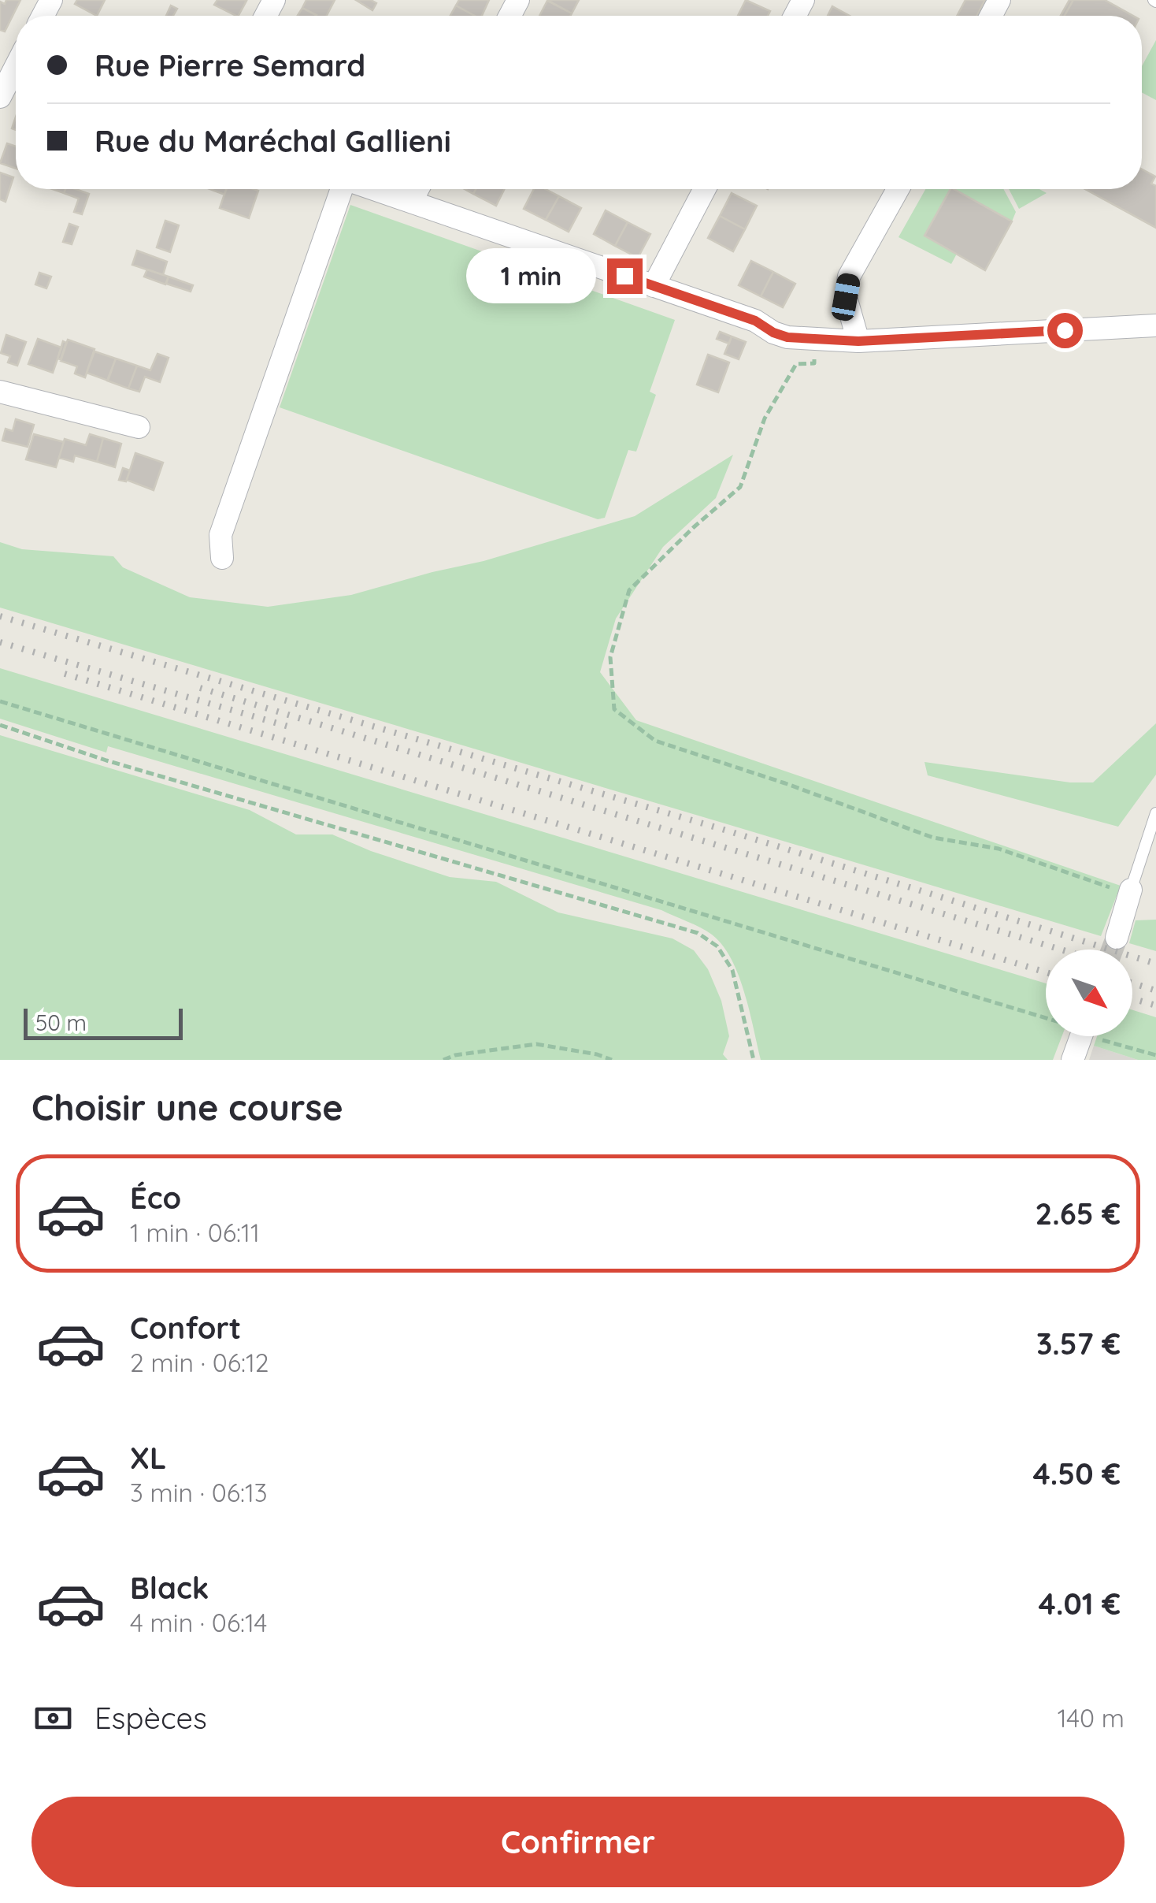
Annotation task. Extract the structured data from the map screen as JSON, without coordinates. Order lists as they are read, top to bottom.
{
  "scale_bar": "50 m",
  "north": "bottom right",
  "page": {
    "banner": ["Rue Pierre Semard", "Rue du Maréchal Gallieni"],
    "bubble": "1 min",
    "scale": "50 m",
    "heading": "Choisir une course",
    "list": [
      {
        "name": "Éco",
        "note": "1 min · 06:11",
        "value": "2.65 €"
      },
      {
        "name": "Confort",
        "note": "2 min · 06:12",
        "value": "3.57 €"
      },
      {
        "name": "XL",
        "note": "3 min · 06:13",
        "value": "4.50 €"
      },
      {
        "name": "Black",
        "note": "4 min · 06:14",
        "value": "4.01 €"
      }
    ],
    "pay": ["Espèces", "140 m"],
    "buttons": "Confirmer"
  }
}
